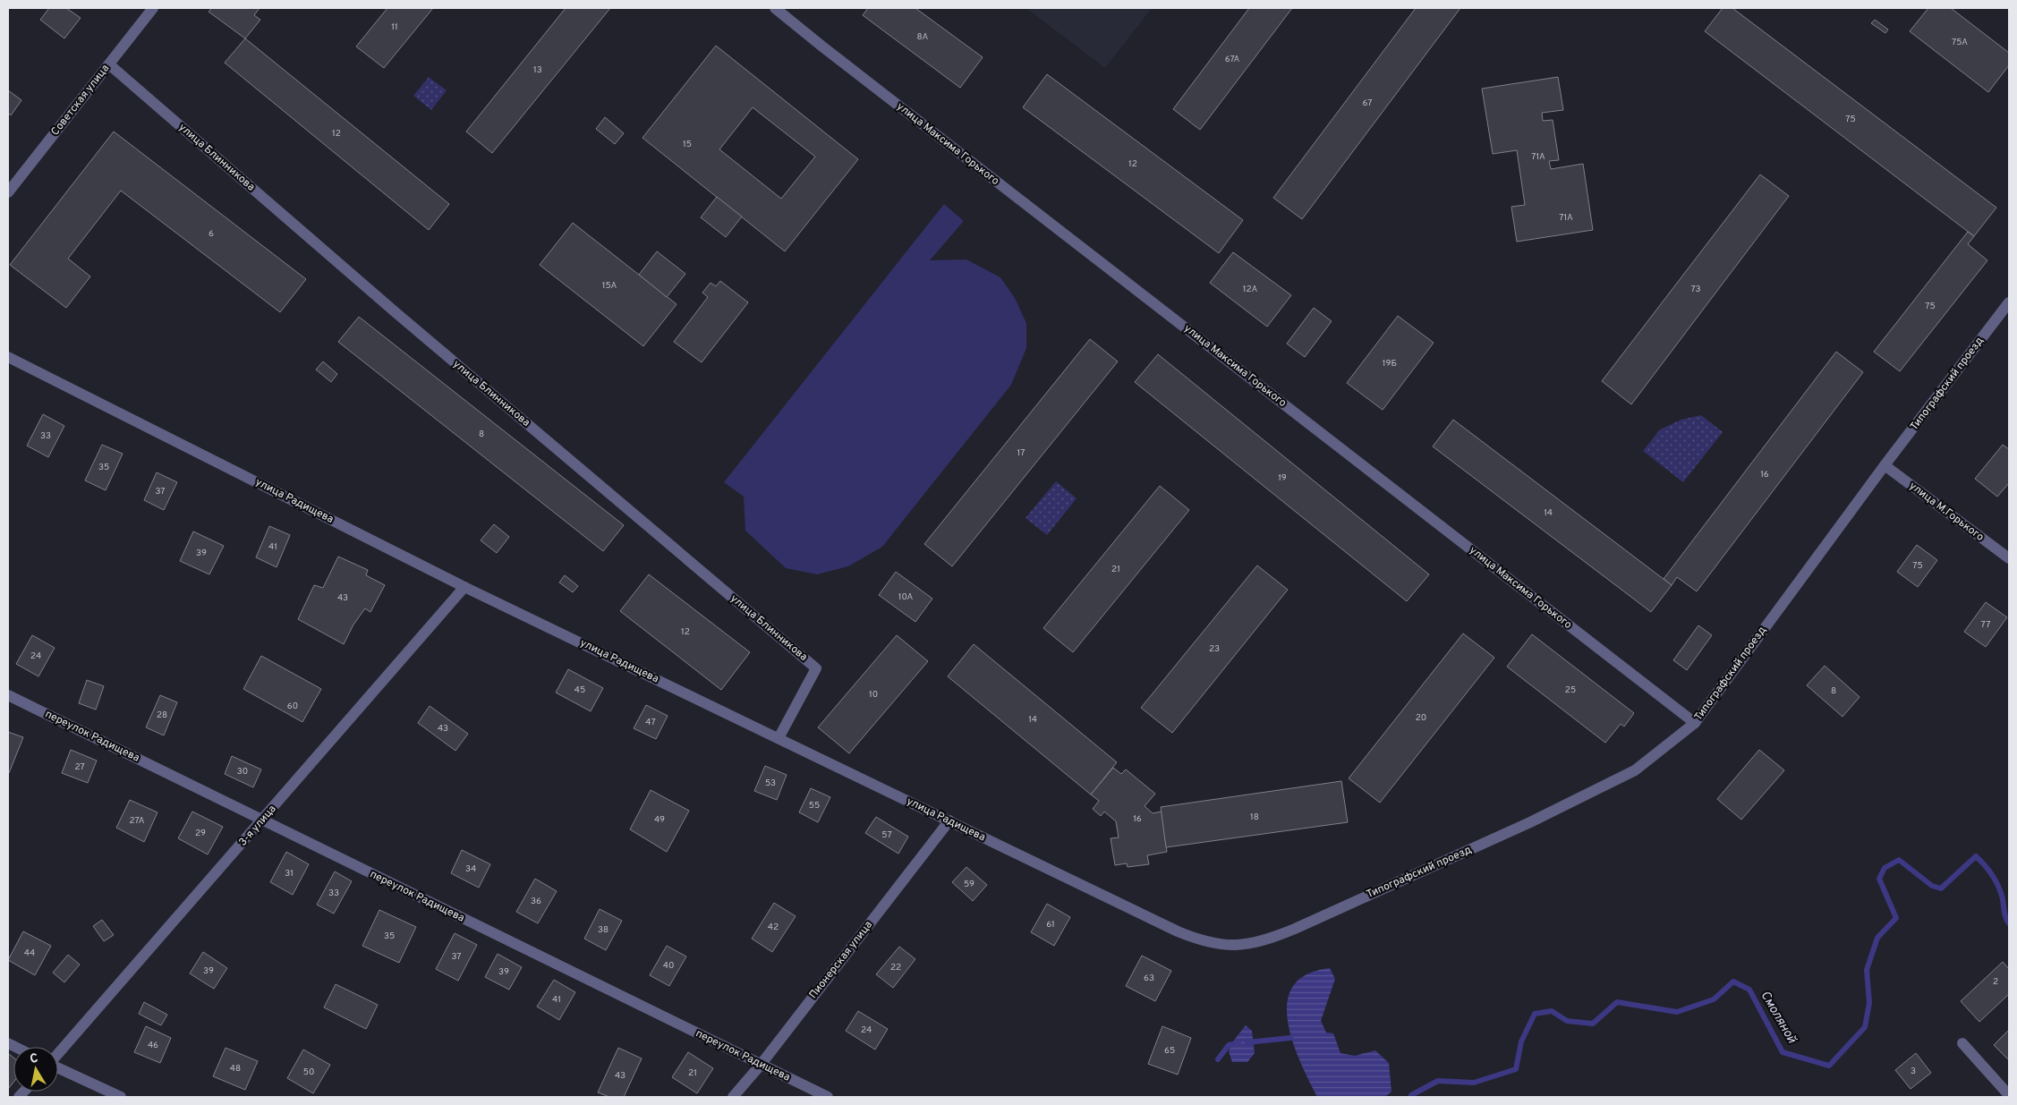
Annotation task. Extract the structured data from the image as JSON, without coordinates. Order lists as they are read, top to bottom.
{
  "streets": {
    "street": [
      "Советская улица",
      "улица Максима Горького",
      "улица Блинникова",
      "Типографский проезд",
      "улица Радищева",
      "улица М.Горького",
      "переулок Радищева",
      "3-я улица",
      "Пионерская улица"
    ]
  },
  "crossings": [
    ["Советская улица", "улица Блинникова"],
    ["улица Максима Горького", "Типографский проезд"],
    ["улица Блинникова", "улица Радищева"],
    ["Типографский проезд", "улица Радищева"],
    ["Типографский проезд", "улица М.Горького"],
    ["улица Радищева", "3-я улица"],
    ["улица Радищева", "Пионерская улица"],
    ["переулок Радищева", "3-я улица"],
    ["переулок Радищева", "Пионерская улица"]
  ],
  "water": ["Смоляной"],
  "house_numbers": [
    "11",
    "8А",
    "75А",
    "67А",
    "13",
    "67",
    "75",
    "12",
    "15",
    "71А",
    "12",
    "71А",
    "6",
    "15А",
    "12А",
    "73",
    "75",
    "19Б",
    "8",
    "33",
    "17",
    "35",
    "16",
    "19",
    "37",
    "14",
    "41",
    "39",
    "75",
    "21",
    "10А",
    "43",
    "77",
    "12",
    "23",
    "24",
    "45",
    "25",
    "8",
    "10",
    "60",
    "28",
    "20",
    "14",
    "47",
    "43",
    "27",
    "30",
    "53",
    "55",
    "18",
    "16",
    "49",
    "27А",
    "29",
    "57",
    "34",
    "31",
    "59",
    "33",
    "36",
    "61",
    "42",
    "38",
    "35",
    "44",
    "37",
    "40",
    "22",
    "39",
    "39",
    "63",
    "2",
    "41",
    "24",
    "46",
    "65",
    "48",
    "3",
    "50",
    "21",
    "43"
  ],
  "north": "top"
}
